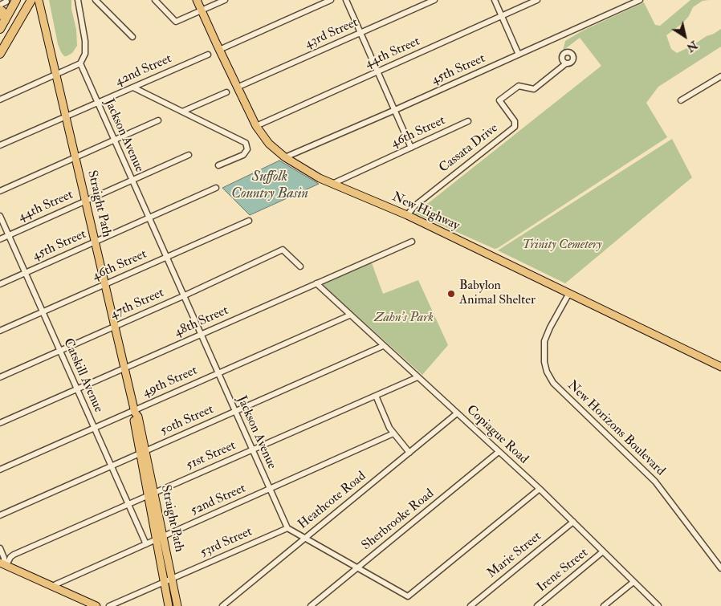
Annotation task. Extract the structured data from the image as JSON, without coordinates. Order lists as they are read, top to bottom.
{
  "streets": {
    "main road": ["Straight Path", "New Highway"],
    "street": [
      "43rd Street",
      "44th Street",
      "45th Street",
      "42nd Street",
      "46th Street",
      "Jackson Avenue",
      "Cassata Drive",
      "47th Street",
      "48th Street",
      "Catskill Avenue",
      "49th Street",
      "50th Street",
      "New Horizons Boulevard",
      "Copiague Road",
      "51st Street",
      "52nd Street",
      "Heathcote Road",
      "Sherbrooke Road",
      "53rd Street",
      "Marie Street",
      "Irene Street"
    ]
  },
  "crossings": [
    ["43rd Street", "New Highway"],
    ["44th Street", "Jackson Avenue"],
    ["44th Street", "Straight Path"],
    ["44th Street", "New Highway"],
    ["44th Street", "Catskill Avenue"],
    ["45th Street", "Jackson Avenue"],
    ["45th Street", "Straight Path"],
    ["45th Street", "New Highway"],
    ["45th Street", "Catskill Avenue"],
    ["42nd Street", "Jackson Avenue"],
    ["42nd Street", "Straight Path"],
    ["46th Street", "Jackson Avenue"],
    ["46th Street", "Straight Path"],
    ["46th Street", "New Highway"],
    ["46th Street", "Catskill Avenue"],
    ["Jackson Avenue", "47th Street"],
    ["Jackson Avenue", "48th Street"],
    ["Jackson Avenue", "49th Street"],
    ["Jackson Avenue", "50th Street"],
    ["Jackson Avenue", "51st Street"],
    ["Jackson Avenue", "52nd Street"],
    ["Jackson Avenue", "53rd Street"],
    ["Cassata Drive", "New Highway"],
    ["Straight Path", "47th Street"],
    ["Straight Path", "48th Street"],
    ["Straight Path", "49th Street"],
    ["Straight Path", "50th Street"],
    ["Straight Path", "51st Street"],
    ["Straight Path", "52nd Street"],
    ["Straight Path", "53rd Street"],
    ["New Highway", "New Horizons Boulevard"],
    ["47th Street", "Catskill Avenue"],
    ["48th Street", "Catskill Avenue"],
    ["48th Street", "Copiague Road"],
    ["Catskill Avenue", "49th Street"],
    ["Catskill Avenue", "50th Street"],
    ["Catskill Avenue", "51st Street"],
    ["Catskill Avenue", "52nd Street"],
    ["49th Street", "Copiague Road"],
    ["50th Street", "Copiague Road"],
    ["Copiague Road", "51st Street"],
    ["Copiague Road", "Heathcote Road"],
    ["Copiague Road", "Sherbrooke Road"],
    ["Copiague Road", "Marie Street"],
    ["Copiague Road", "Irene Street"]
  ],
  "water": ["Suffolk Country Basin"],
  "parks": ["Trinity Cemetery", "Zahn's Park"],
  "places": ["Babylon Animal Shelter"],
  "north": "bottom right"
}
